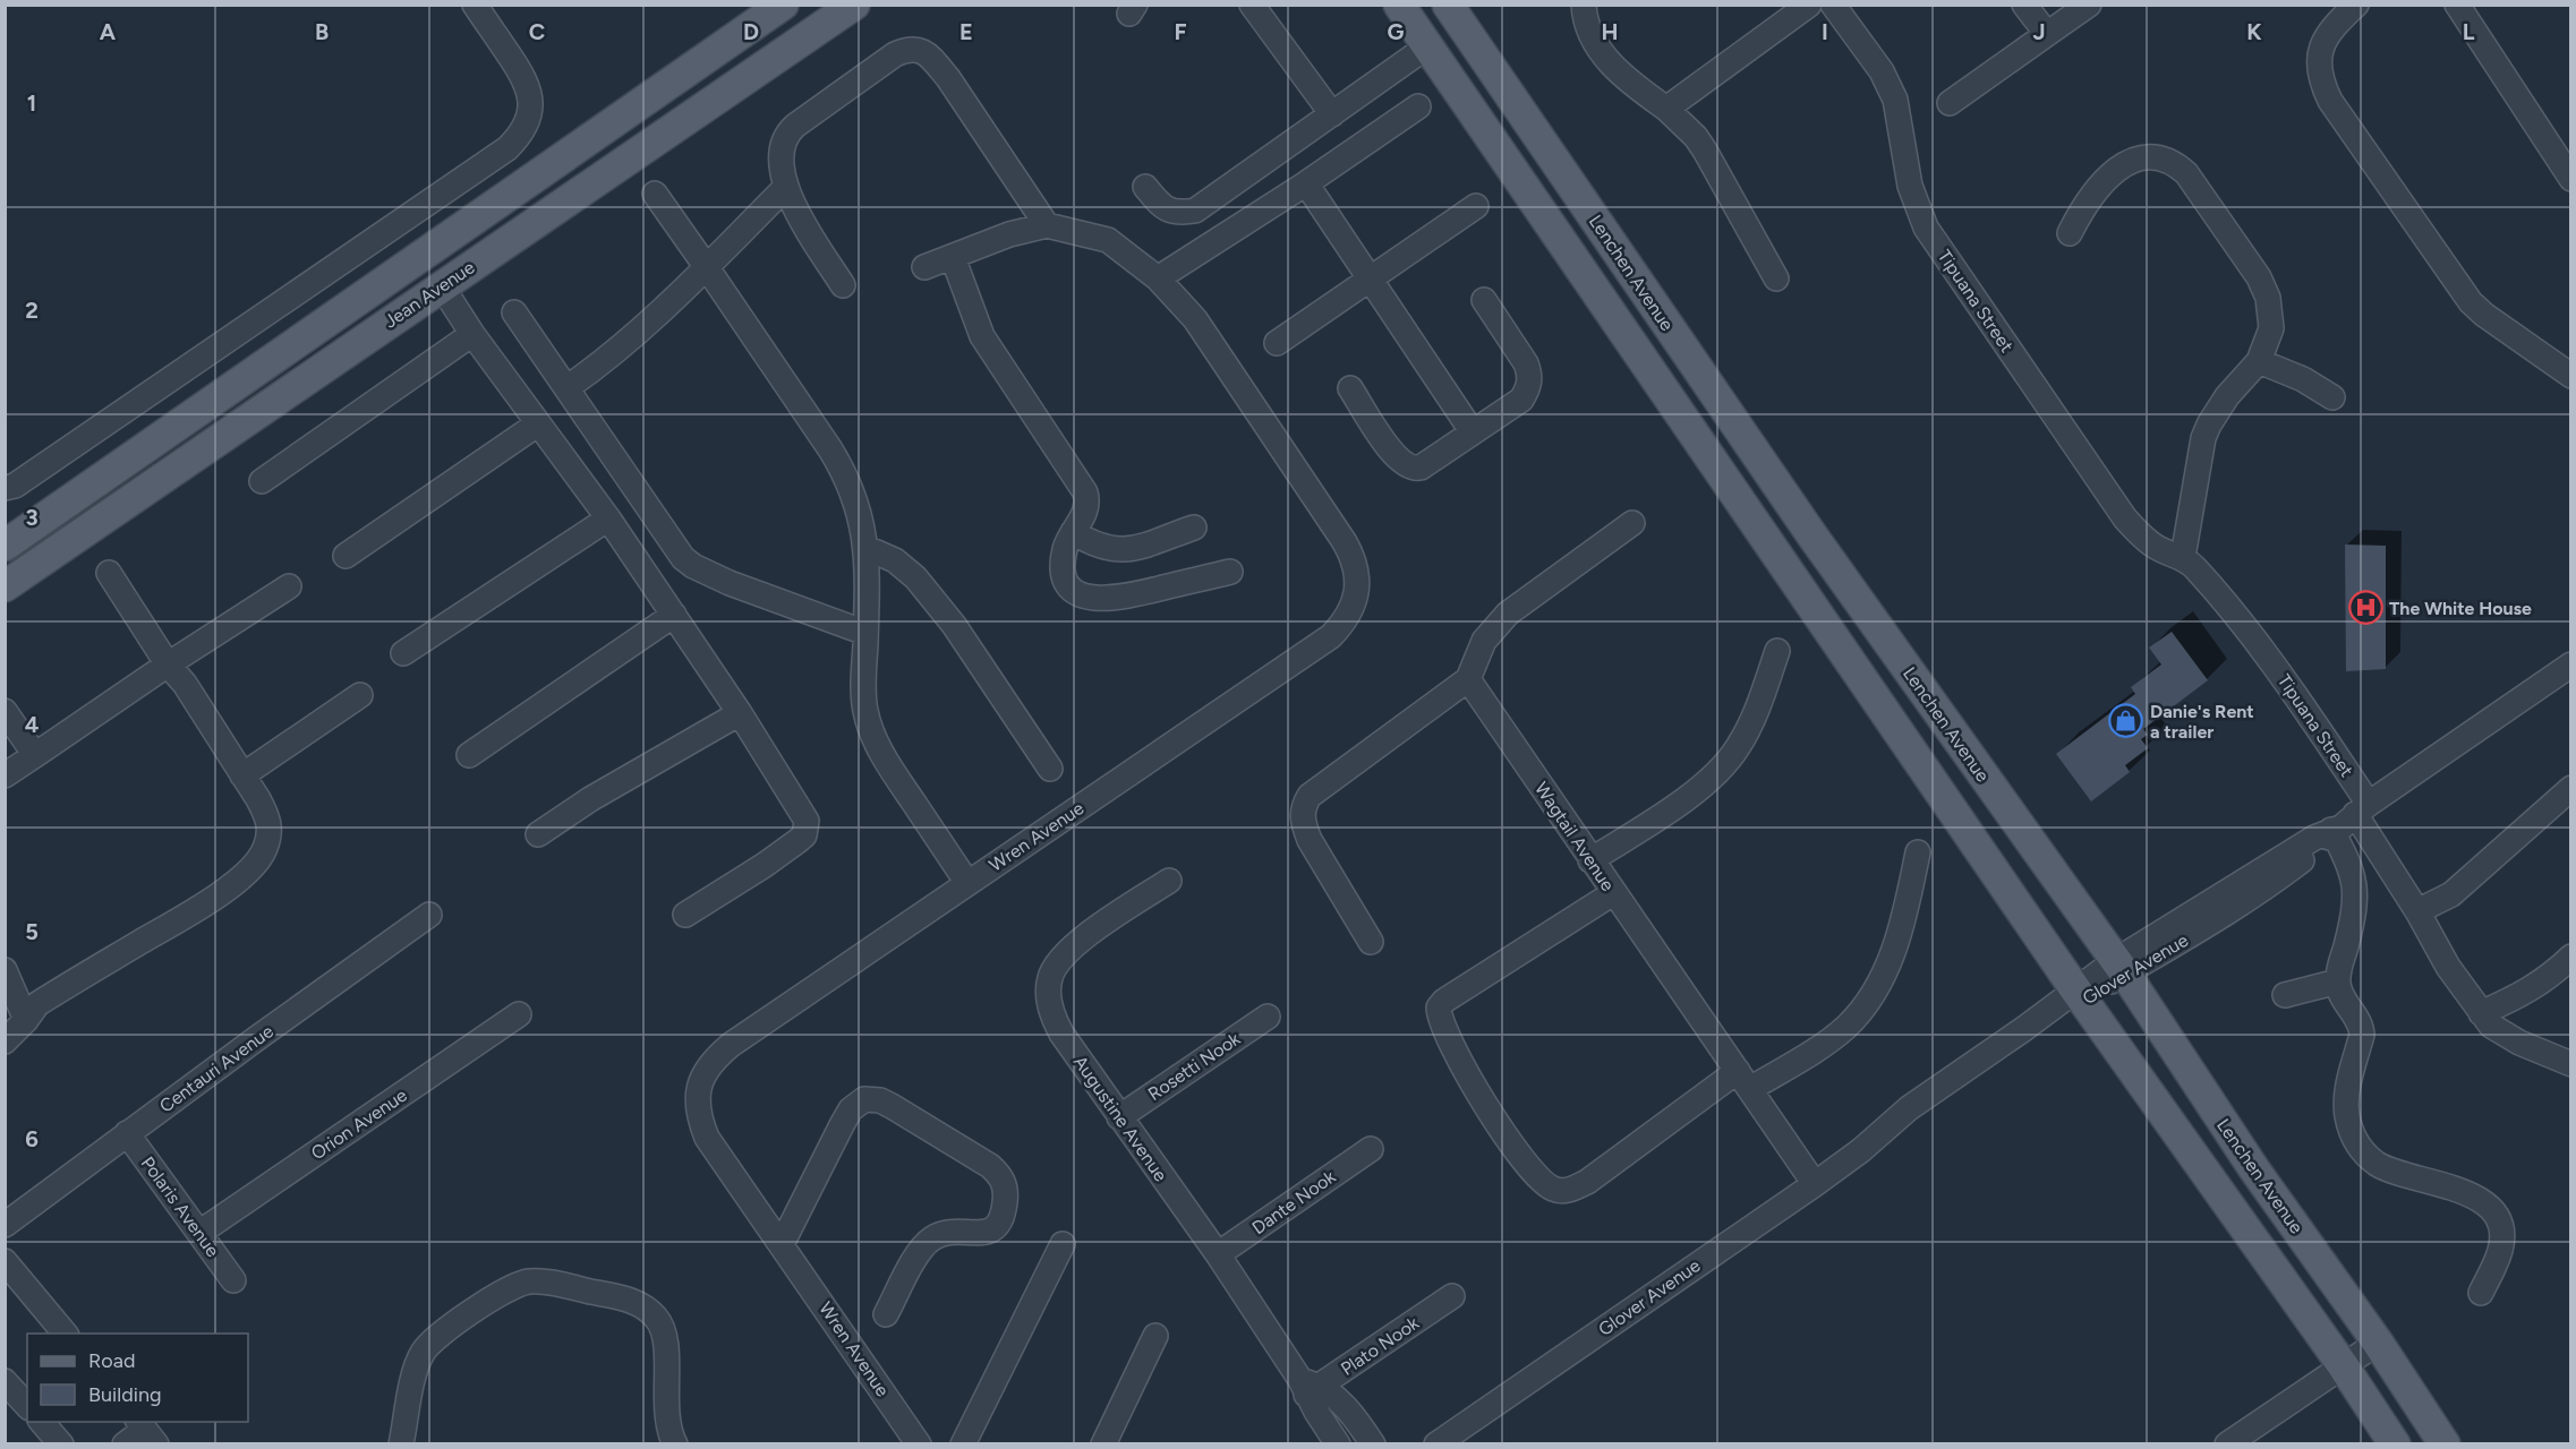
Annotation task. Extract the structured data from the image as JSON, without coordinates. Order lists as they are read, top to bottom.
{
  "streets": {
    "main road": ["Lenchen Avenue", "Jean Avenue"],
    "street": [
      "Tipuana Street",
      "Wren Avenue",
      "Wagtail Avenue",
      "Glover Avenue",
      "Rosetti Nook",
      "Centauri Avenue",
      "Augustine Avenue",
      "Orion Avenue",
      "Dante Nook",
      "Polaris Avenue",
      "Plato Nook"
    ]
  },
  "crossings": [
    ["Lenchen Avenue", "Glover Avenue"],
    ["Tipuana Street", "Glover Avenue"],
    ["Wagtail Avenue", "Glover Avenue"],
    ["Rosetti Nook", "Augustine Avenue"],
    ["Centauri Avenue", "Polaris Avenue"],
    ["Augustine Avenue", "Dante Nook"],
    ["Augustine Avenue", "Plato Nook"],
    ["Orion Avenue", "Polaris Avenue"]
  ],
  "places": {
    "hospital": ["The White House"],
    "shop": ["Danie's Rent a trailer"]
  },
  "legend": ["Road", "Building"],
  "grid": {
    "columns": [
      "A",
      "B",
      "C",
      "D",
      "E",
      "F",
      "G",
      "H",
      "I",
      "J",
      "K",
      "L"
    ],
    "rows": [
      "1",
      "2",
      "3",
      "4",
      "5",
      "6"
    ]
  }
}
